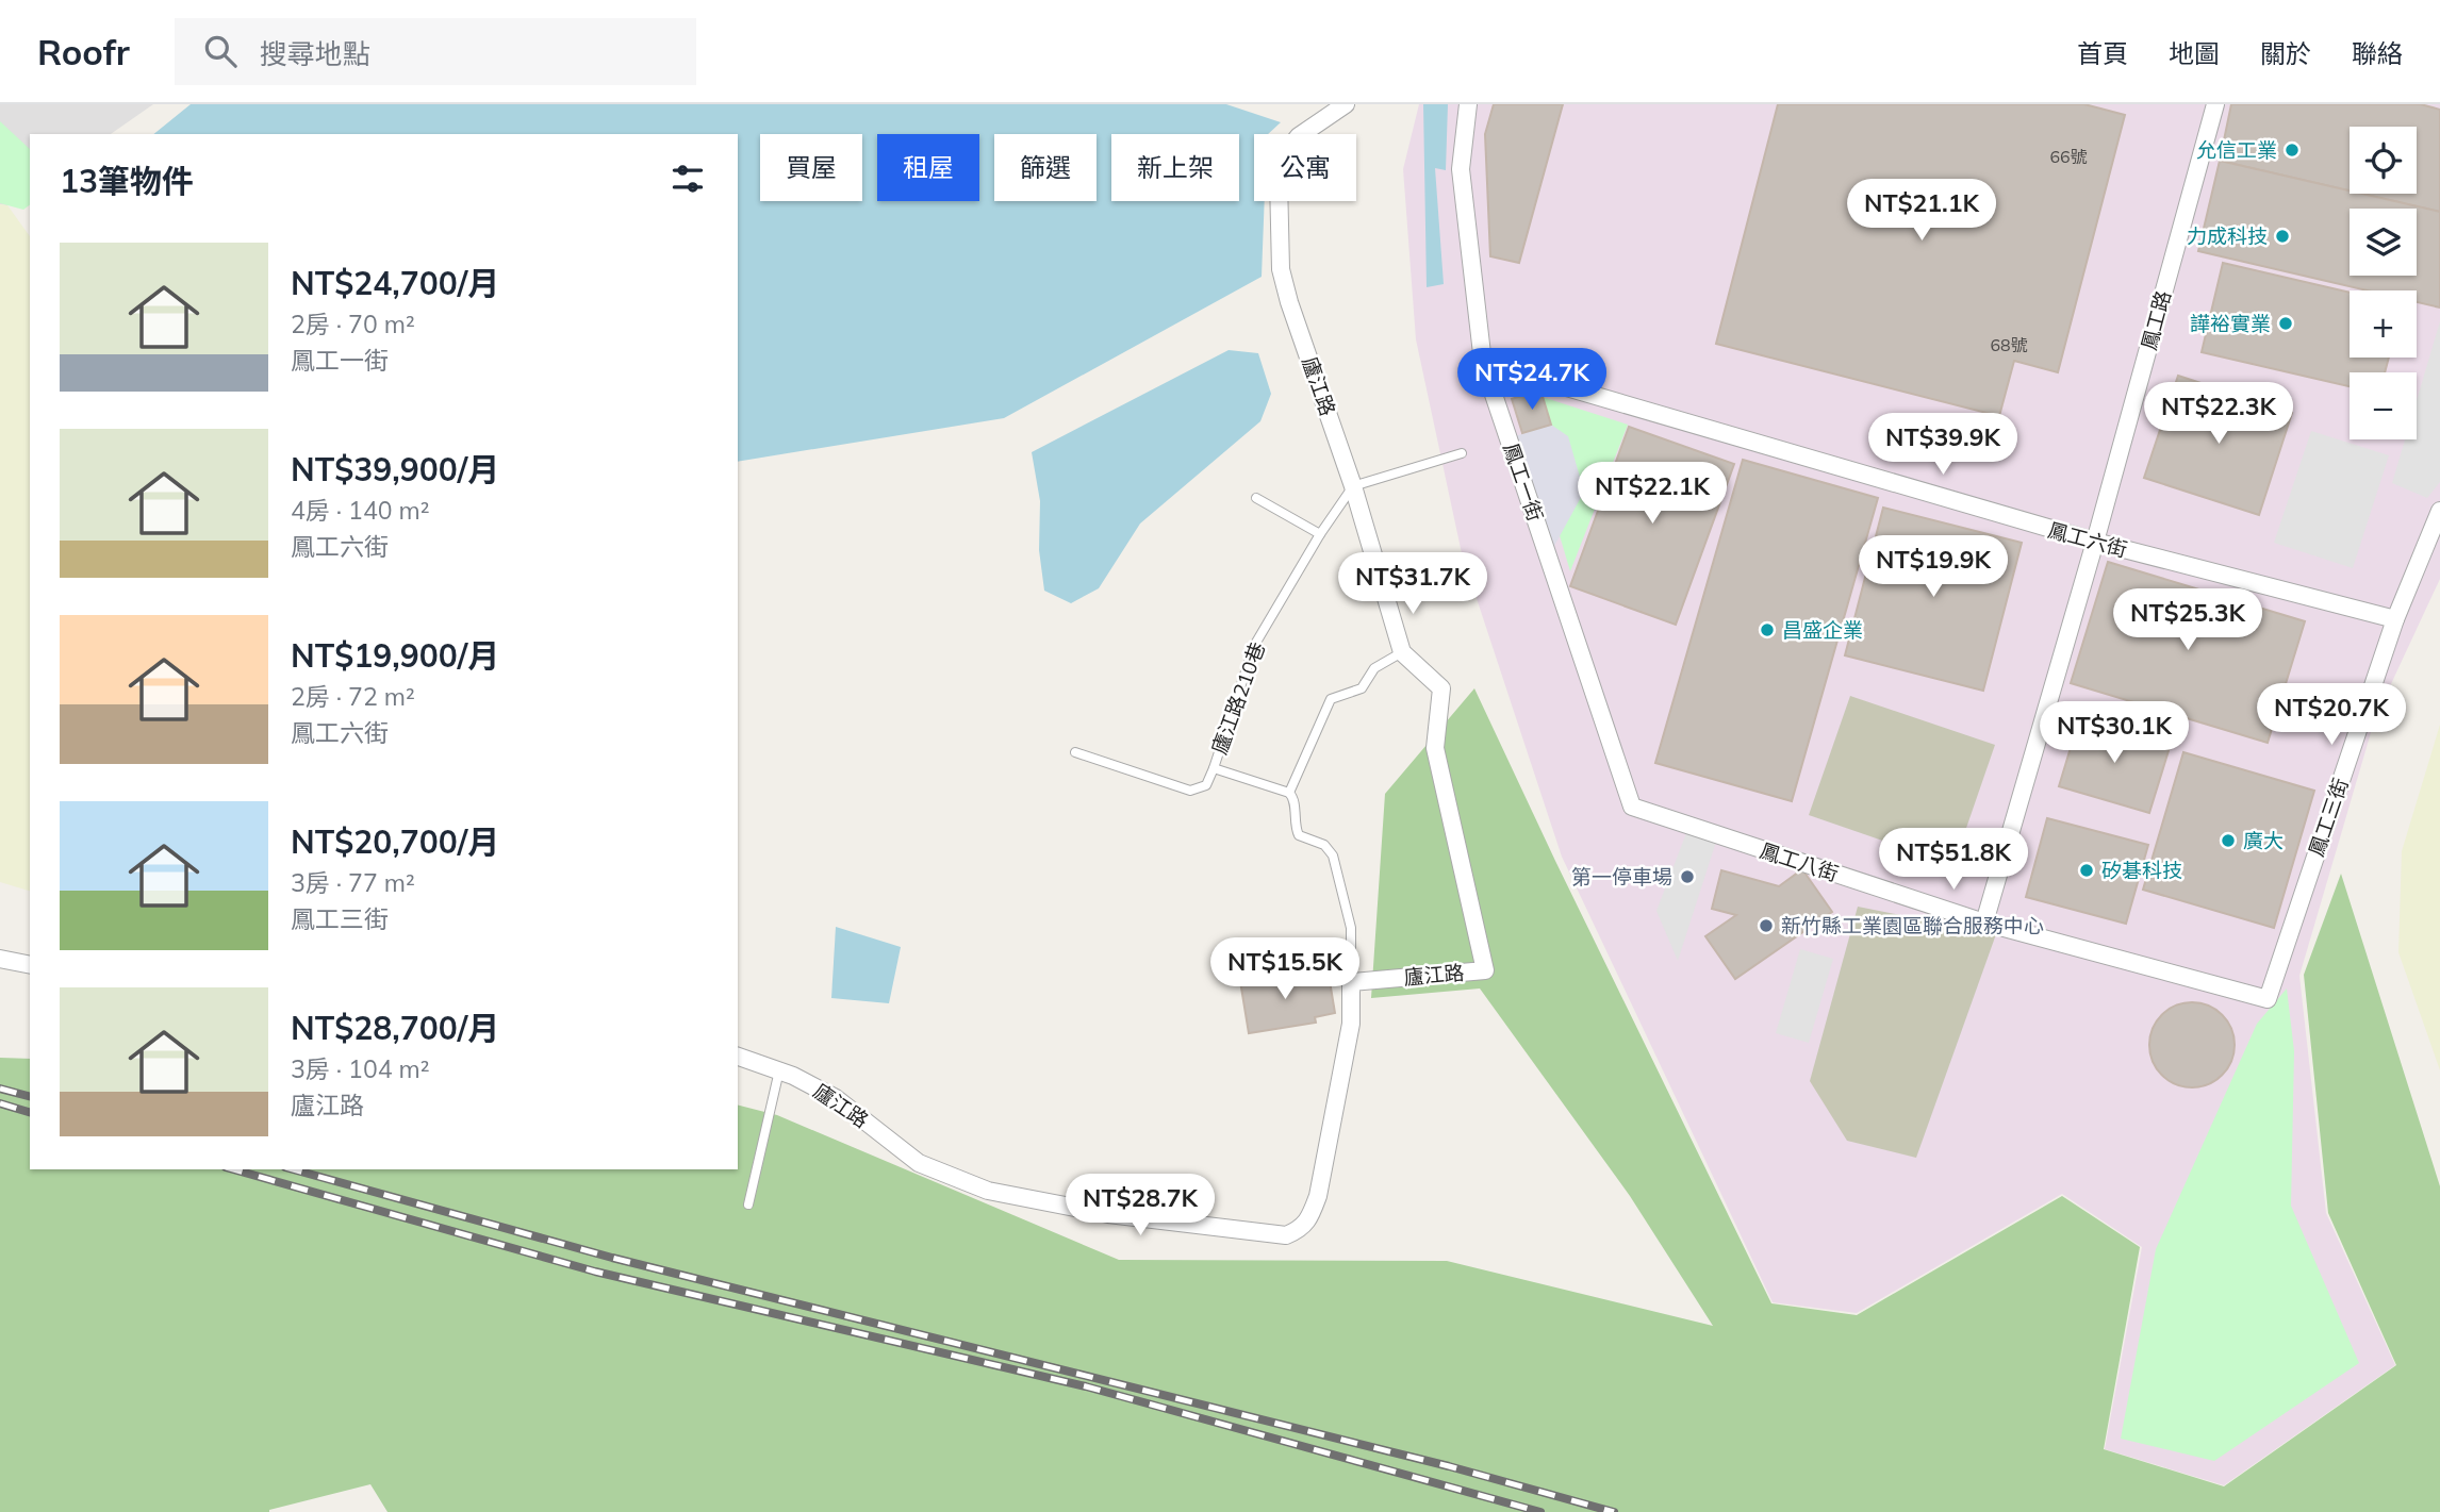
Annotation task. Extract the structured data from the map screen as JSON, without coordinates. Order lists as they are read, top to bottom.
{
  "streets": {
    "street": [
      "鳳工路",
      "廬江路",
      "鳳工一街",
      "鳳工六街",
      "鳳工三街",
      "鳳工八街"
    ],
    "lane": ["廬江路210巷"]
  },
  "crossings": [
    ["鳳工路", "鳳工六街"],
    ["鳳工路", "鳳工八街"],
    ["廬江路", "廬江路210巷"],
    ["鳳工一街", "鳳工六街"],
    ["鳳工一街", "鳳工八街"],
    ["鳳工六街", "鳳工三街"],
    ["鳳工三街", "鳳工八街"]
  ],
  "places": [
    "允信工業",
    "力成科技",
    "譁裕實業",
    "昌盛企業",
    "廣大",
    "矽碁科技",
    "第一停車場",
    "新竹縣工業園區聯合服務中心"
  ],
  "house_numbers": ["66號", "68號"],
  "page": {
    "header": "Roofr",
    "search": "搜尋地點",
    "nav": [
      "首頁",
      "地圖",
      "關於",
      "聯絡"
    ],
    "map_buttons": ["+", "−"],
    "chip": [
      "買屋",
      "租屋",
      "篩選",
      "新上架",
      "公寓"
    ],
    "heading": "13筆物件",
    "price": [
      "NT$21.1K",
      "NT$24.7K",
      "NT$22.3K",
      "NT$39.9K",
      "NT$22.1K",
      "NT$19.9K",
      "NT$31.7K",
      "NT$25.3K",
      "NT$20.7K",
      "NT$30.1K",
      "NT$51.8K",
      "NT$15.5K",
      "NT$28.7K"
    ],
    "list": [
      {
        "name": "NT$24,700/月",
        "note": "2房 · 70 m² · 鳳工一街"
      },
      {
        "name": "NT$39,900/月",
        "note": "4房 · 140 m² · 鳳工六街"
      },
      {
        "name": "NT$19,900/月",
        "note": "2房 · 72 m² · 鳳工六街"
      },
      {
        "name": "NT$20,700/月",
        "note": "3房 · 77 m² · 鳳工三街"
      },
      {
        "name": "NT$28,700/月",
        "note": "3房 · 104 m² · 廬江路"
      }
    ]
  }
}
